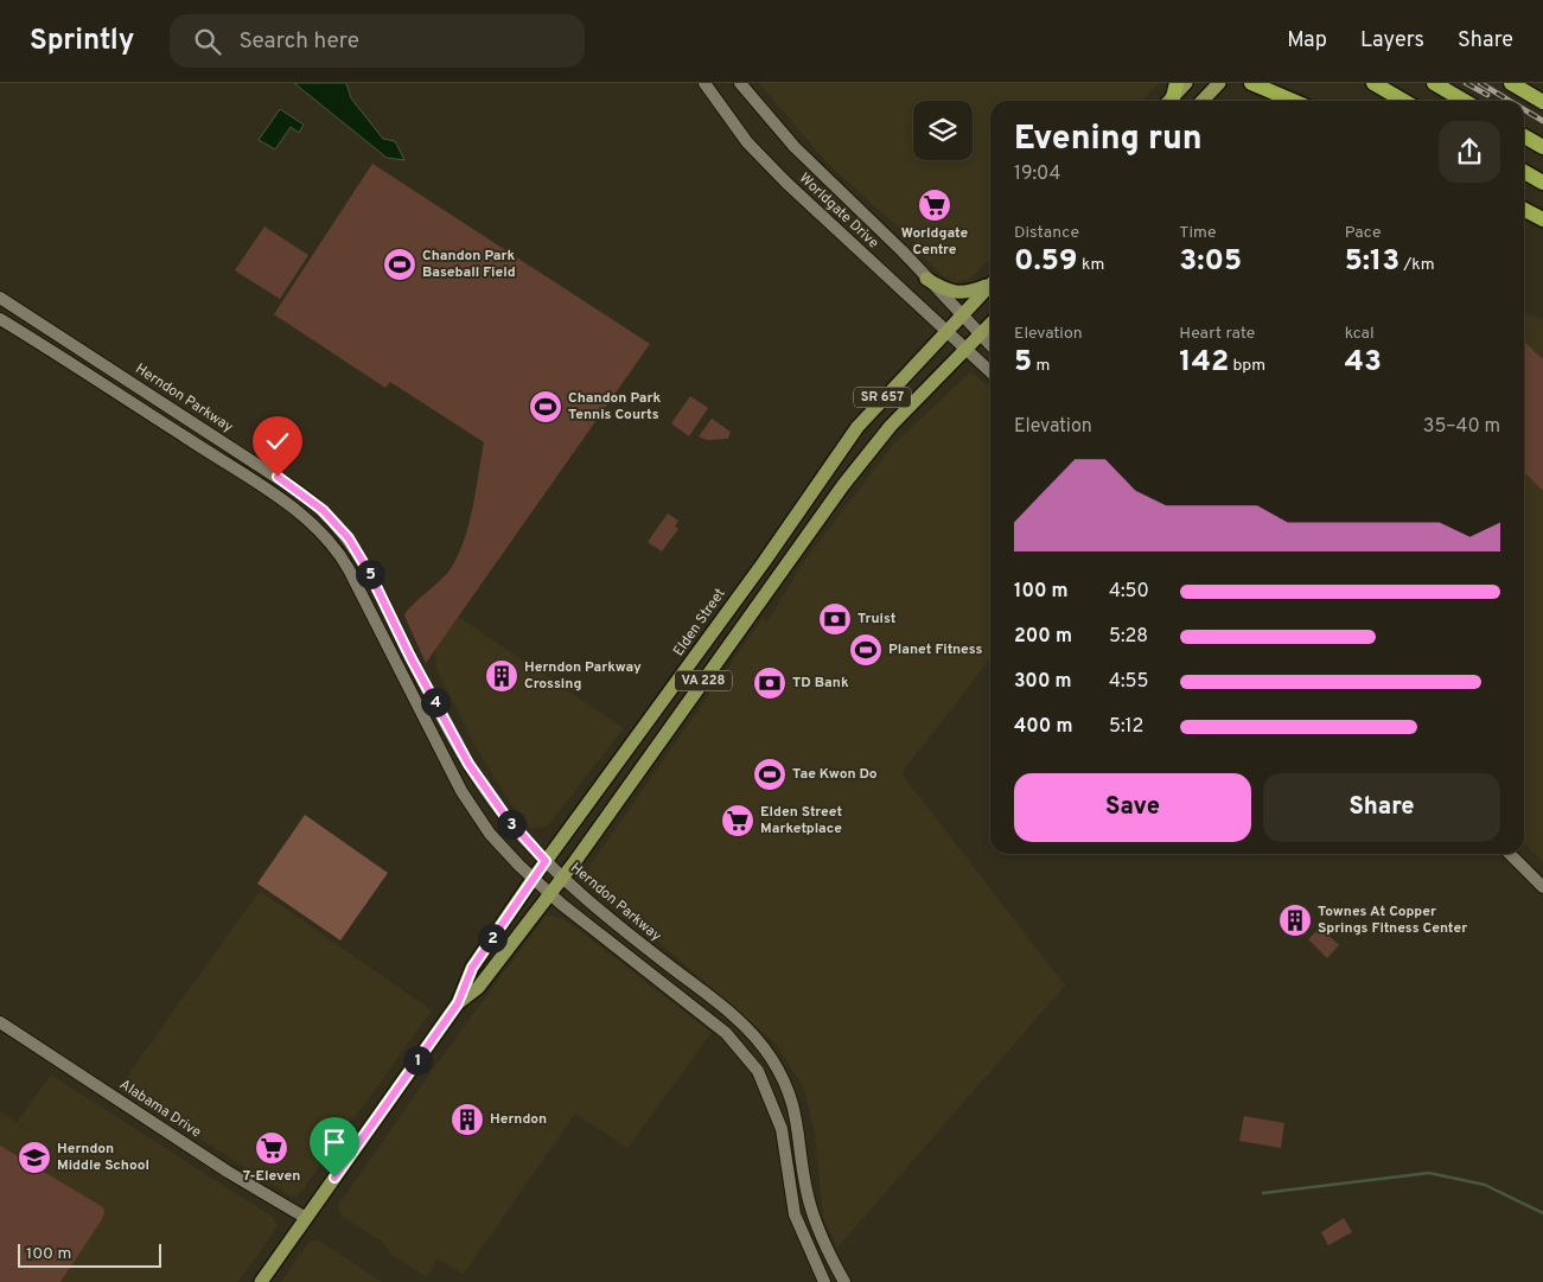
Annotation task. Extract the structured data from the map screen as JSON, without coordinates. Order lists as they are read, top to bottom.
{
  "streets": {
    "main road": [
      "Worldgate Drive",
      "SR 657",
      "Herndon Parkway",
      "Elden Street",
      "VA 228",
      "Alabama Drive"
    ]
  },
  "crossings": [
    ["Worldgate Drive", "SR 657"],
    ["Worldgate Drive", "Elden Street"],
    ["SR 657", "Elden Street"],
    ["Herndon Parkway", "Elden Street"],
    ["Elden Street", "Alabama Drive"]
  ],
  "places": {
    "supermarket": ["Worldgate Centre", "Elden Street Marketplace", "7-Eleven"],
    "sports": [
      "Chandon Park Baseball Field",
      "Chandon Park Tennis Courts",
      "Planet Fitness",
      "Tae Kwon Do"
    ],
    "bank": ["Truist", "TD Bank"],
    "building": ["Herndon Parkway Crossing", "Townes At Copper Springs Fitness Center", "Herndon"],
    "school or university": ["Herndon Middle School"]
  },
  "scale_bar": "100 m",
  "page": {
    "header": "Sprintly",
    "search": "Search here",
    "nav": ["Map", "Layers", "Share"],
    "heading": ["Evening run", "19:04"],
    "stats": [
      ["Distance", "0.59 km"],
      ["Time", "3:05"],
      ["Pace", "5:13 /km"],
      ["Elevation", "5 m"],
      ["Heart rate", "142 bpm"],
      ["kcal", "43"]
    ],
    "chart": ["Elevation", "35–40 m"],
    "pins": [
      "5",
      "4",
      "3",
      "2",
      "1"
    ],
    "list": [
      {
        "name": "100 m",
        "note": "4:50"
      },
      {
        "name": "200 m",
        "note": "5:28"
      },
      {
        "name": "300 m",
        "note": "4:55"
      },
      {
        "name": "400 m",
        "note": "5:12"
      }
    ],
    "buttons": ["Save", "Share"],
    "scale": "100 m"
  }
}
